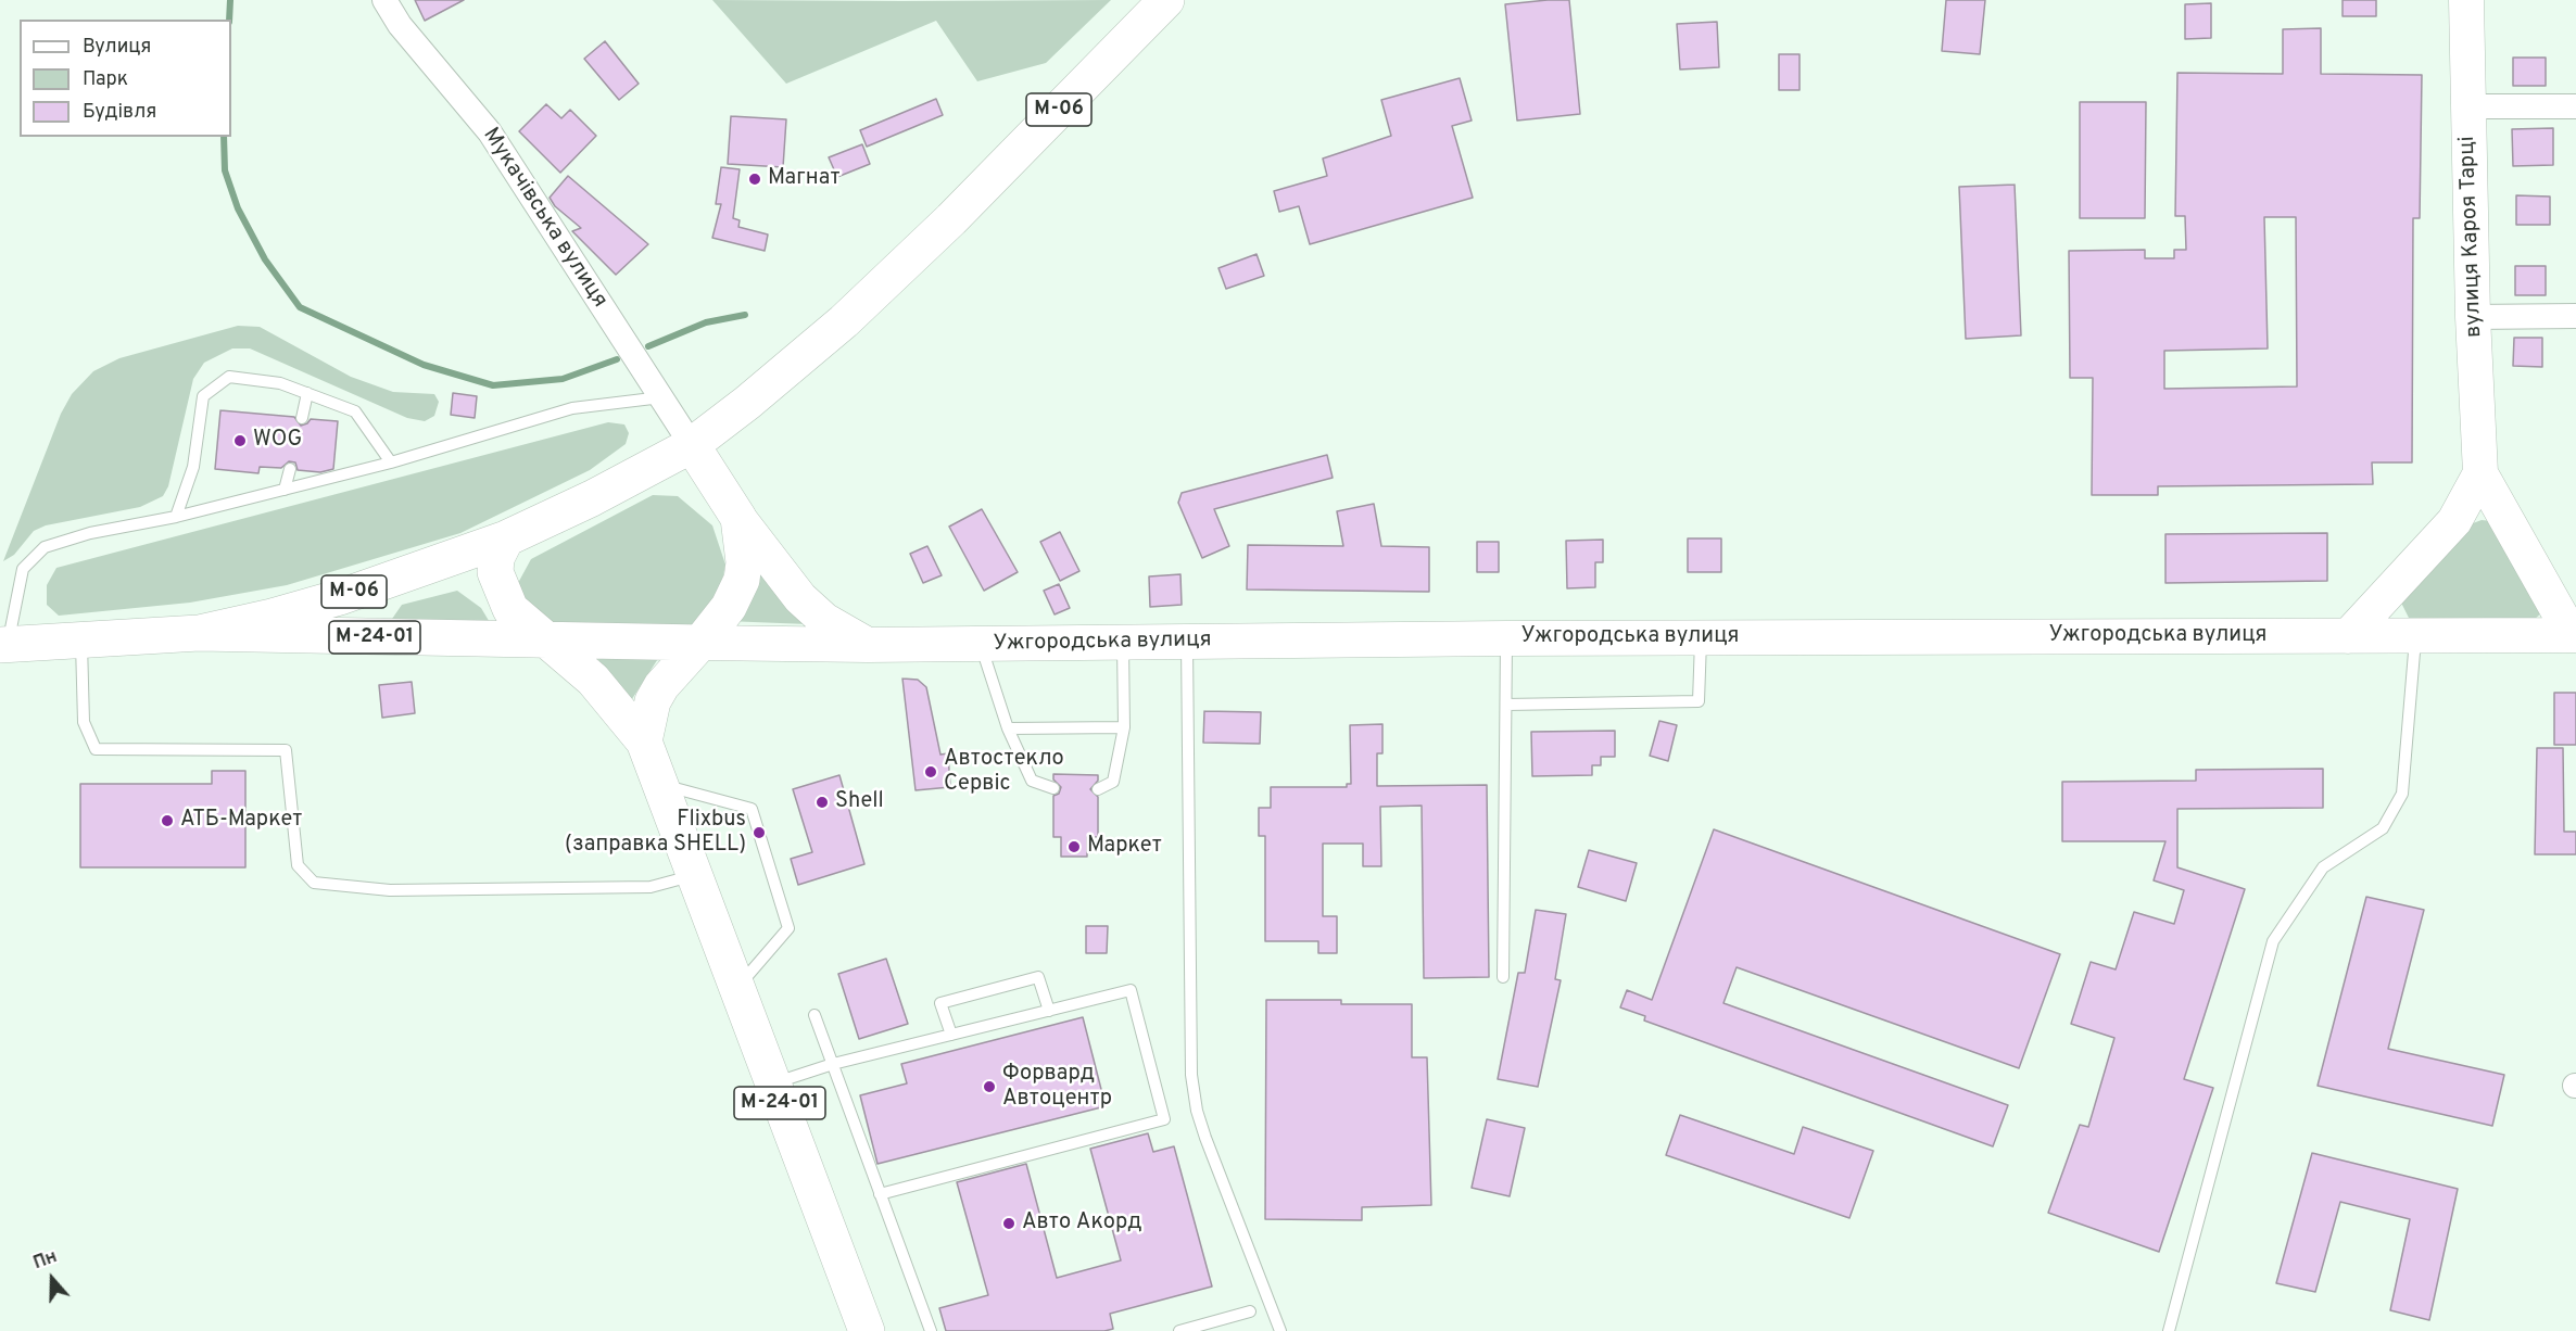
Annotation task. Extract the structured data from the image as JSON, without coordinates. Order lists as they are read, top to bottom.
{
  "streets": {
    "highway": ["М-06", "М-24-01"],
    "main road": ["вулиця Кароя Тарці", "Ужгородська вулиця"],
    "street": ["Мукачівська вулиця"]
  },
  "crossings": [
    ["М-06", "Мукачівська вулиця"],
    ["М-06", "М-24-01"],
    ["вулиця Кароя Тарці", "Ужгородська вулиця"]
  ],
  "places": [
    "Магнат",
    "WOG",
    "Автостекло Сервіс",
    "Shell",
    "АТБ-Маркет",
    "Flixbus (заправка SHELL)",
    "Маркет",
    "Форвард Автоцентр",
    "Авто Акорд"
  ],
  "legend": ["Вулиця", "Парк", "Будівля"],
  "north": "top"
}
